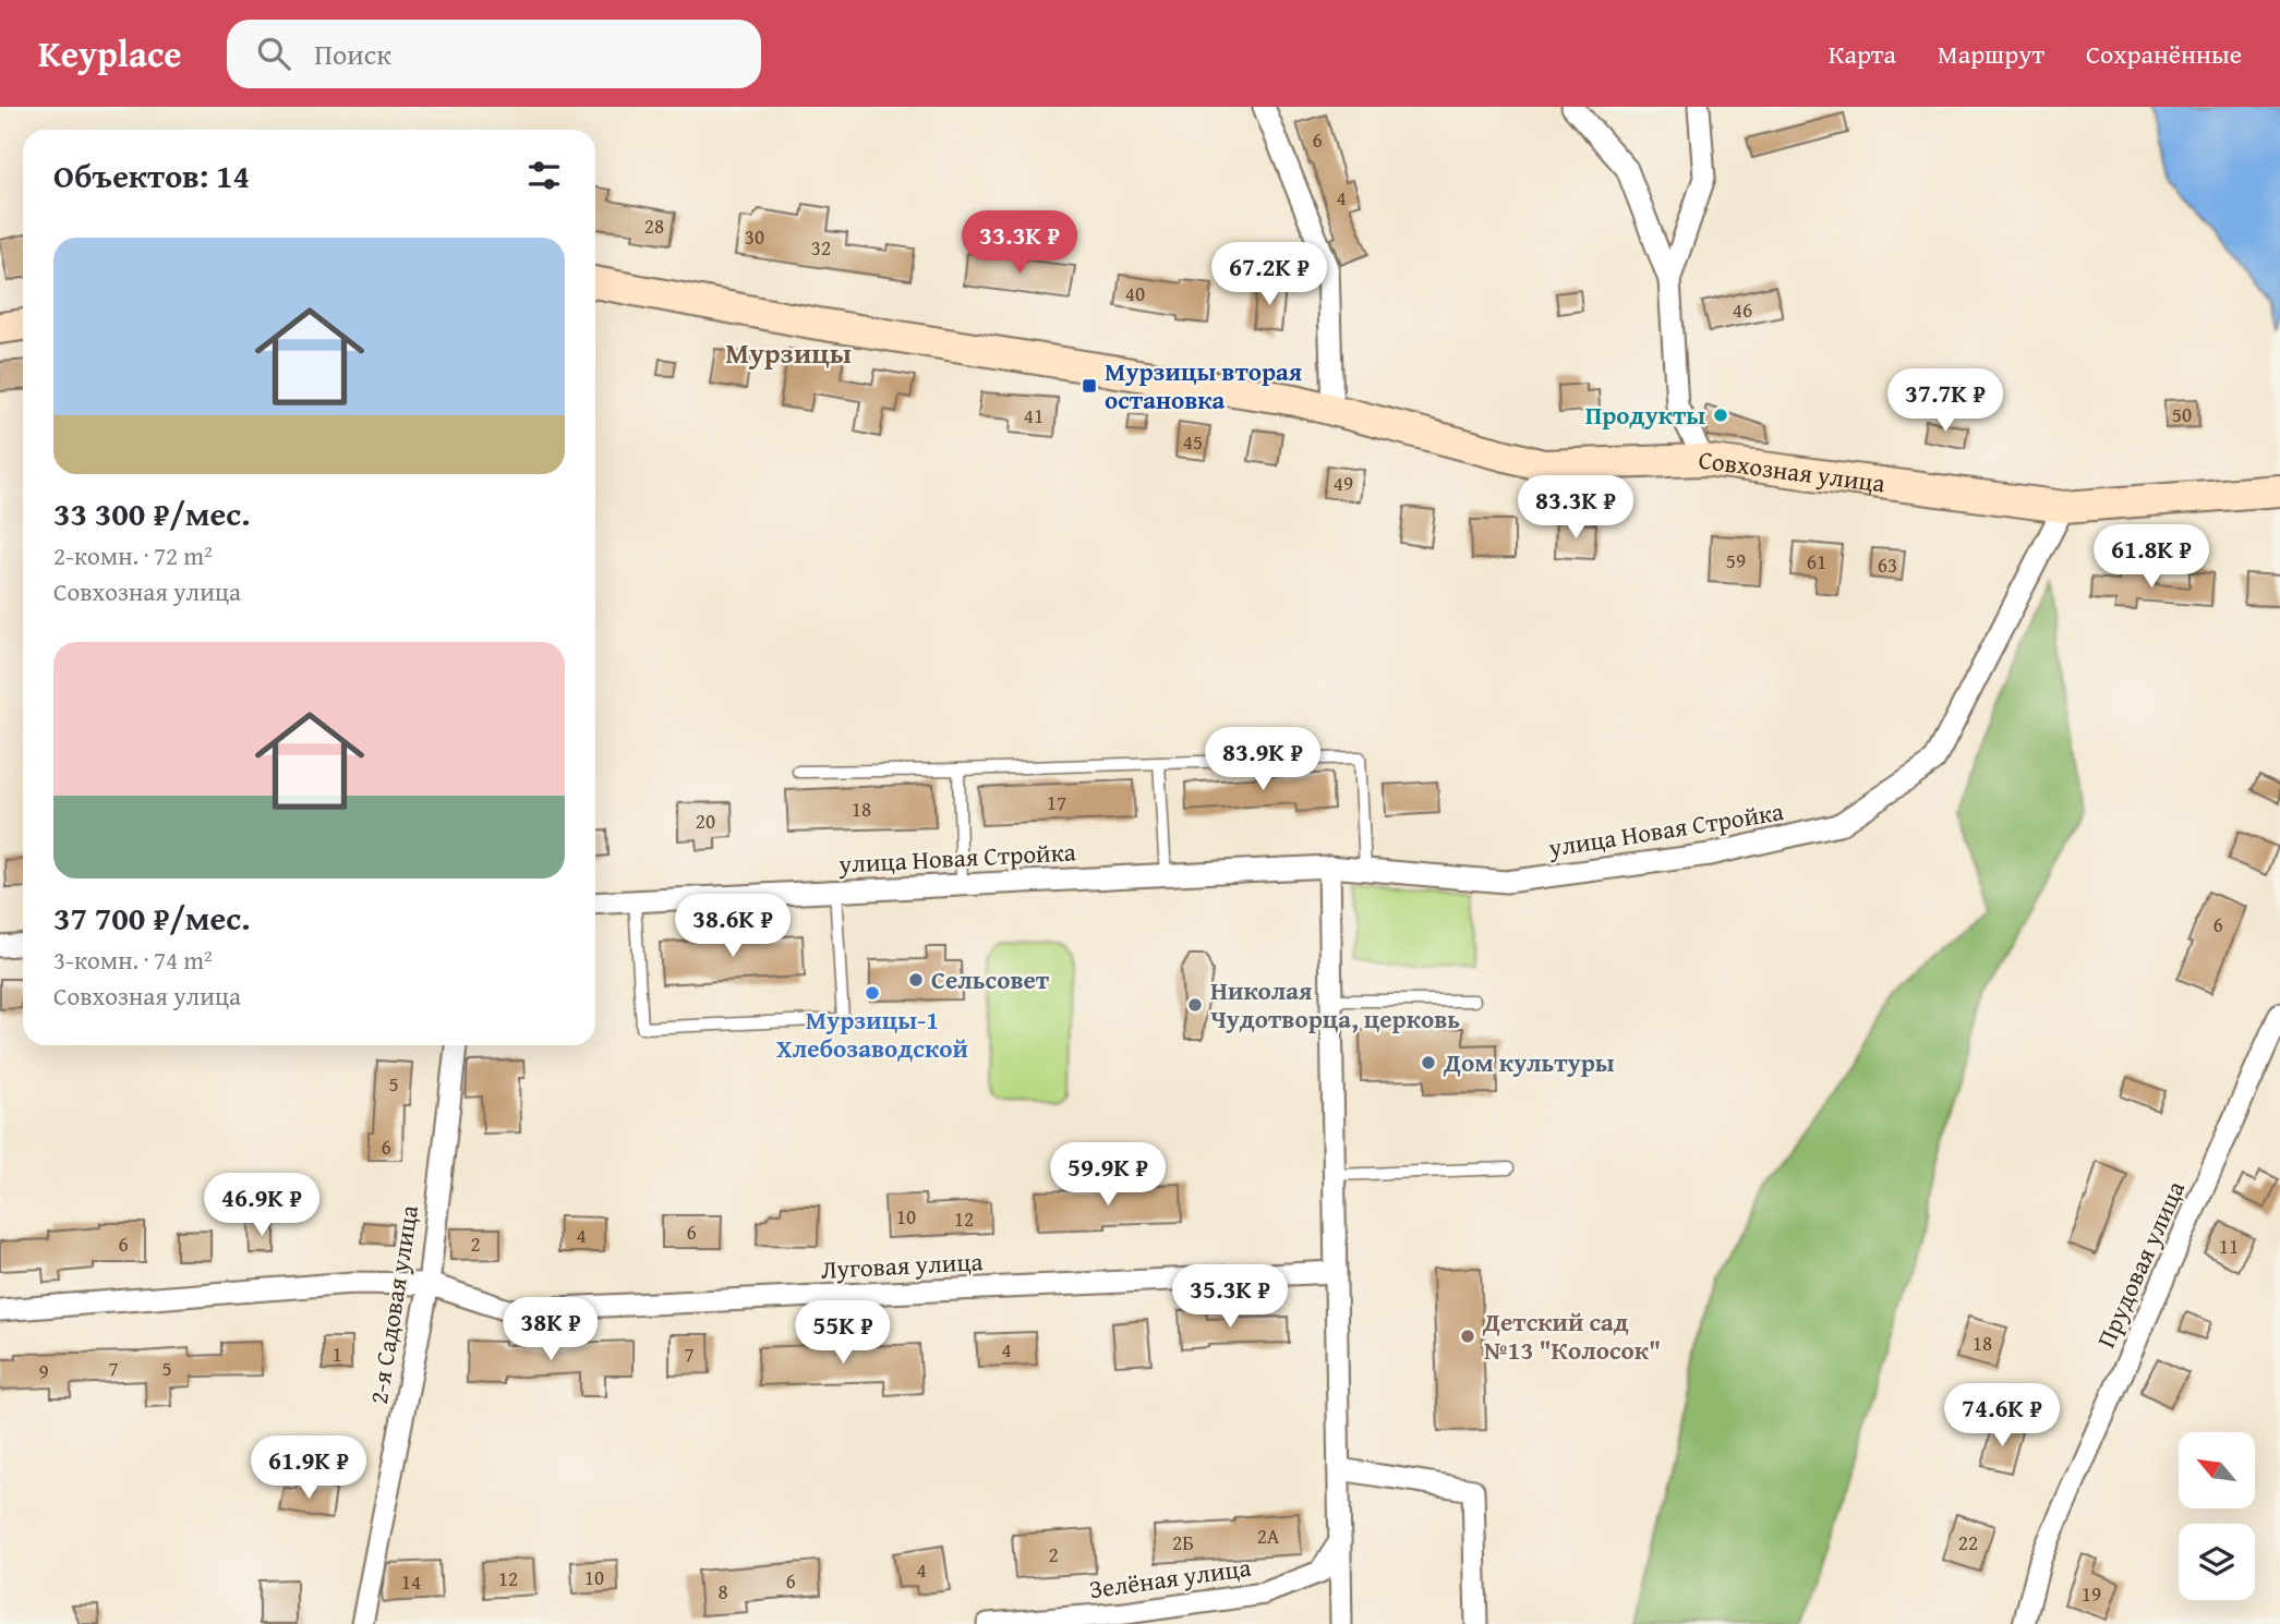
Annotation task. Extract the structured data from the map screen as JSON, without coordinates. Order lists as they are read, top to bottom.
{
  "streets": {
    "street": [
      "Совхозная улица",
      "улица Новая Стройка",
      "Прудовая улица",
      "Луговая улица",
      "2-я Садовая улица",
      "Зелёная улица"
    ]
  },
  "crossings": [
    ["Совхозная улица", "улица Новая Стройка"],
    ["Луговая улица", "2-я Садовая улица"]
  ],
  "districts": ["Мурзицы"],
  "places": {
    "transit": ["Мурзицы вторая остановка"],
    "other": [
      "Продукты",
      "Сельсовет",
      "Мурзицы-1 Хлебозаводской",
      "Николая Чудотворца, церковь",
      "Дом культуры",
      "Детский сад №13 \"Колосок\""
    ]
  },
  "house_numbers": [
    "6",
    "4",
    "28",
    "30",
    "32",
    "40",
    "46",
    "50",
    "41",
    "45",
    "49",
    "59",
    "61",
    "63",
    "17",
    "18",
    "20",
    "6",
    "5",
    "6",
    "10",
    "12",
    "6",
    "4",
    "6",
    "2",
    "11",
    "18",
    "4",
    "1",
    "7",
    "7",
    "5",
    "9",
    "2А",
    "2Б",
    "22",
    "2",
    "4",
    "10",
    "12",
    "6",
    "14",
    "8",
    "19"
  ],
  "north": "top left",
  "page": {
    "header": "Keyplace",
    "search": "Поиск",
    "nav": ["Карта", "Маршрут", "Сохранённые"],
    "heading": "Объектов: 14",
    "price": [
      "33.3K ₽",
      "67.2K ₽",
      "37.7K ₽",
      "83.3K ₽",
      "61.8K ₽",
      "83.9K ₽",
      "38.6K ₽",
      "59.9K ₽",
      "46.9K ₽",
      "35.3K ₽",
      "38K ₽",
      "55K ₽",
      "74.6K ₽",
      "61.9K ₽"
    ],
    "list": [
      {
        "name": "33 300 ₽/мес.",
        "note": "2-комн. · 72 m² · Совхозная улица"
      },
      {
        "name": "37 700 ₽/мес.",
        "note": "3-комн. · 74 m² · Совхозная улица"
      }
    ]
  }
}
